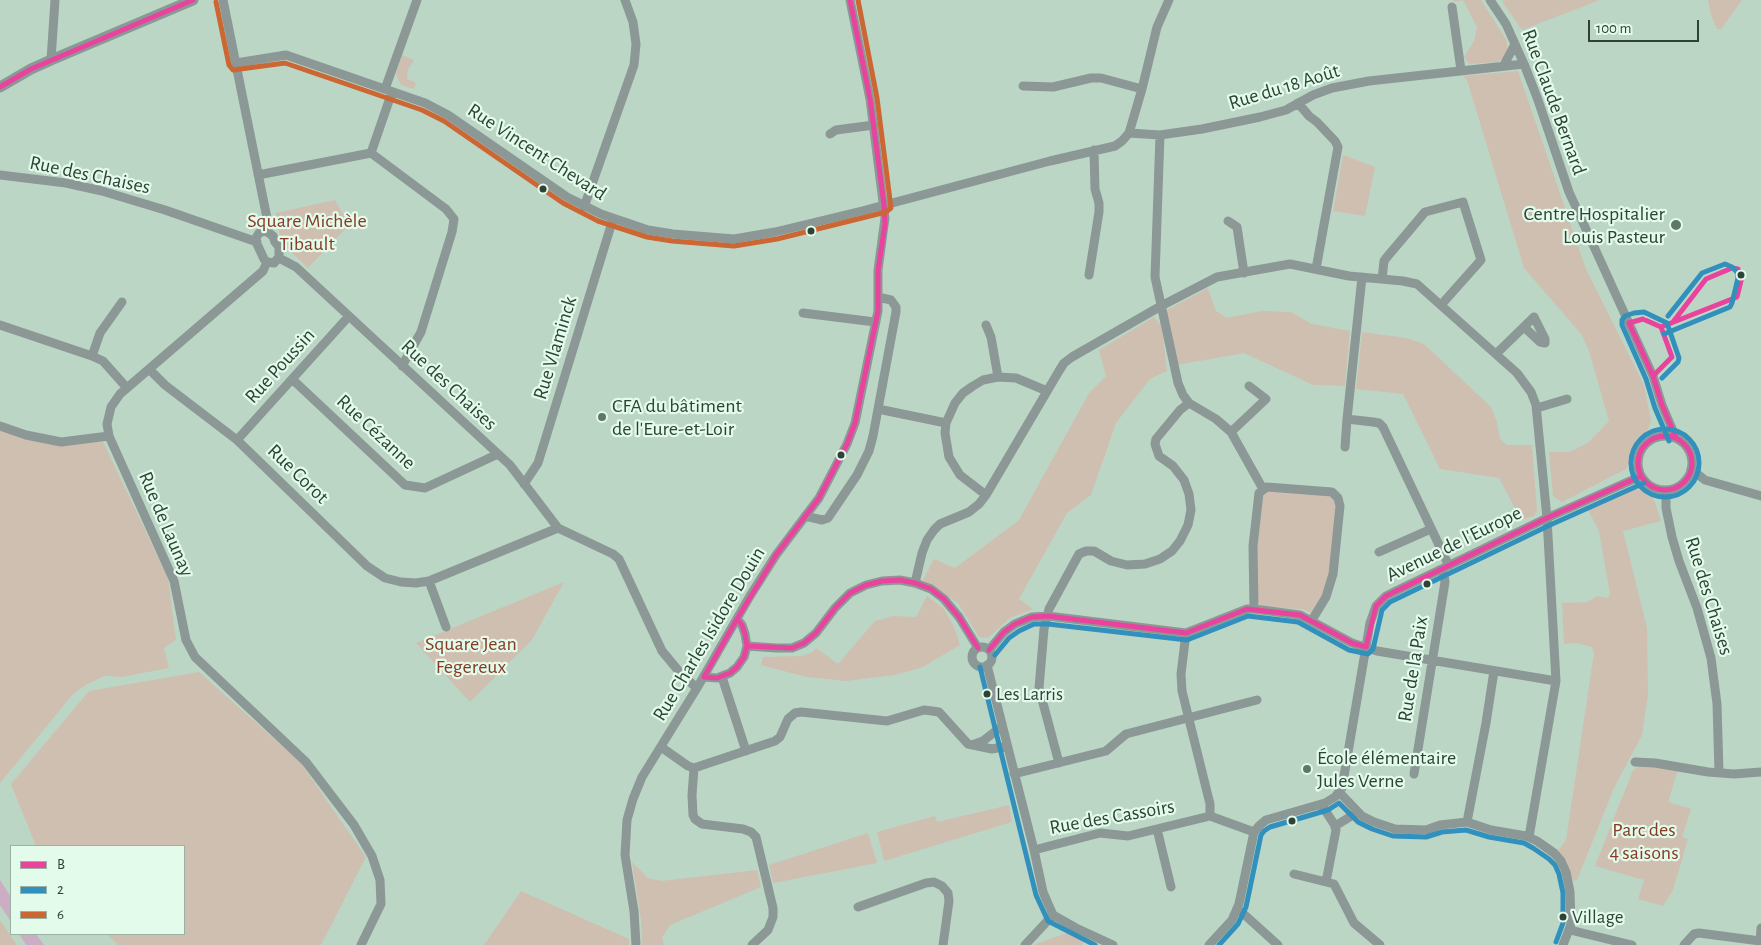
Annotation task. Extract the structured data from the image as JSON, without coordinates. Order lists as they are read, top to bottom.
{
  "streets": {
    "street": [
      "Rue du 18 Août",
      "Rue Claude Bernard",
      "Rue Vincent Chevard",
      "Rue des Chaises",
      "Rue Vlaminck",
      "Rue Poussin",
      "Rue Cézanne",
      "Rue Corot",
      "Rue de Launay",
      "Avenue de l'Europe",
      "Rue Charles Isidore Douin",
      "Rue de la Paix",
      "Rue des Cassoirs"
    ]
  },
  "crossings": [
    ["Rue du 18 Août", "Rue Claude Bernard"],
    ["Rue Claude Bernard", "Rue des Chaises"],
    ["Rue Claude Bernard", "Avenue de l'Europe"],
    ["Rue Vincent Chevard", "Rue Vlaminck"],
    ["Rue Vincent Chevard", "Rue Charles Isidore Douin"],
    ["Rue des Chaises", "Rue Vlaminck"],
    ["Rue des Chaises", "Rue Poussin"],
    ["Rue des Chaises", "Rue Cézanne"],
    ["Rue des Chaises", "Rue Corot"],
    ["Rue des Chaises", "Avenue de l'Europe"],
    ["Rue des Chaises", "Rue Charles Isidore Douin"],
    ["Rue Poussin", "Rue Cézanne"],
    ["Rue Poussin", "Rue Corot"],
    ["Rue Corot", "Rue de Launay"],
    ["Avenue de l'Europe", "Rue de la Paix"]
  ],
  "parks": ["Square Michèle Tibault", "Square Jean Fegereux", "Parc des 4 saisons"],
  "places": [
    "Centre Hospitalier Louis Pasteur",
    "CFA du bâtiment de l'Eure-et-Loir",
    "Les Larris",
    "École élémentaire Jules Verne",
    "Village"
  ],
  "lines": ["transit line B", "transit line 6", "transit line 2"],
  "legend": ["B", "2", "6"],
  "scale_bar": "100 m"
}
